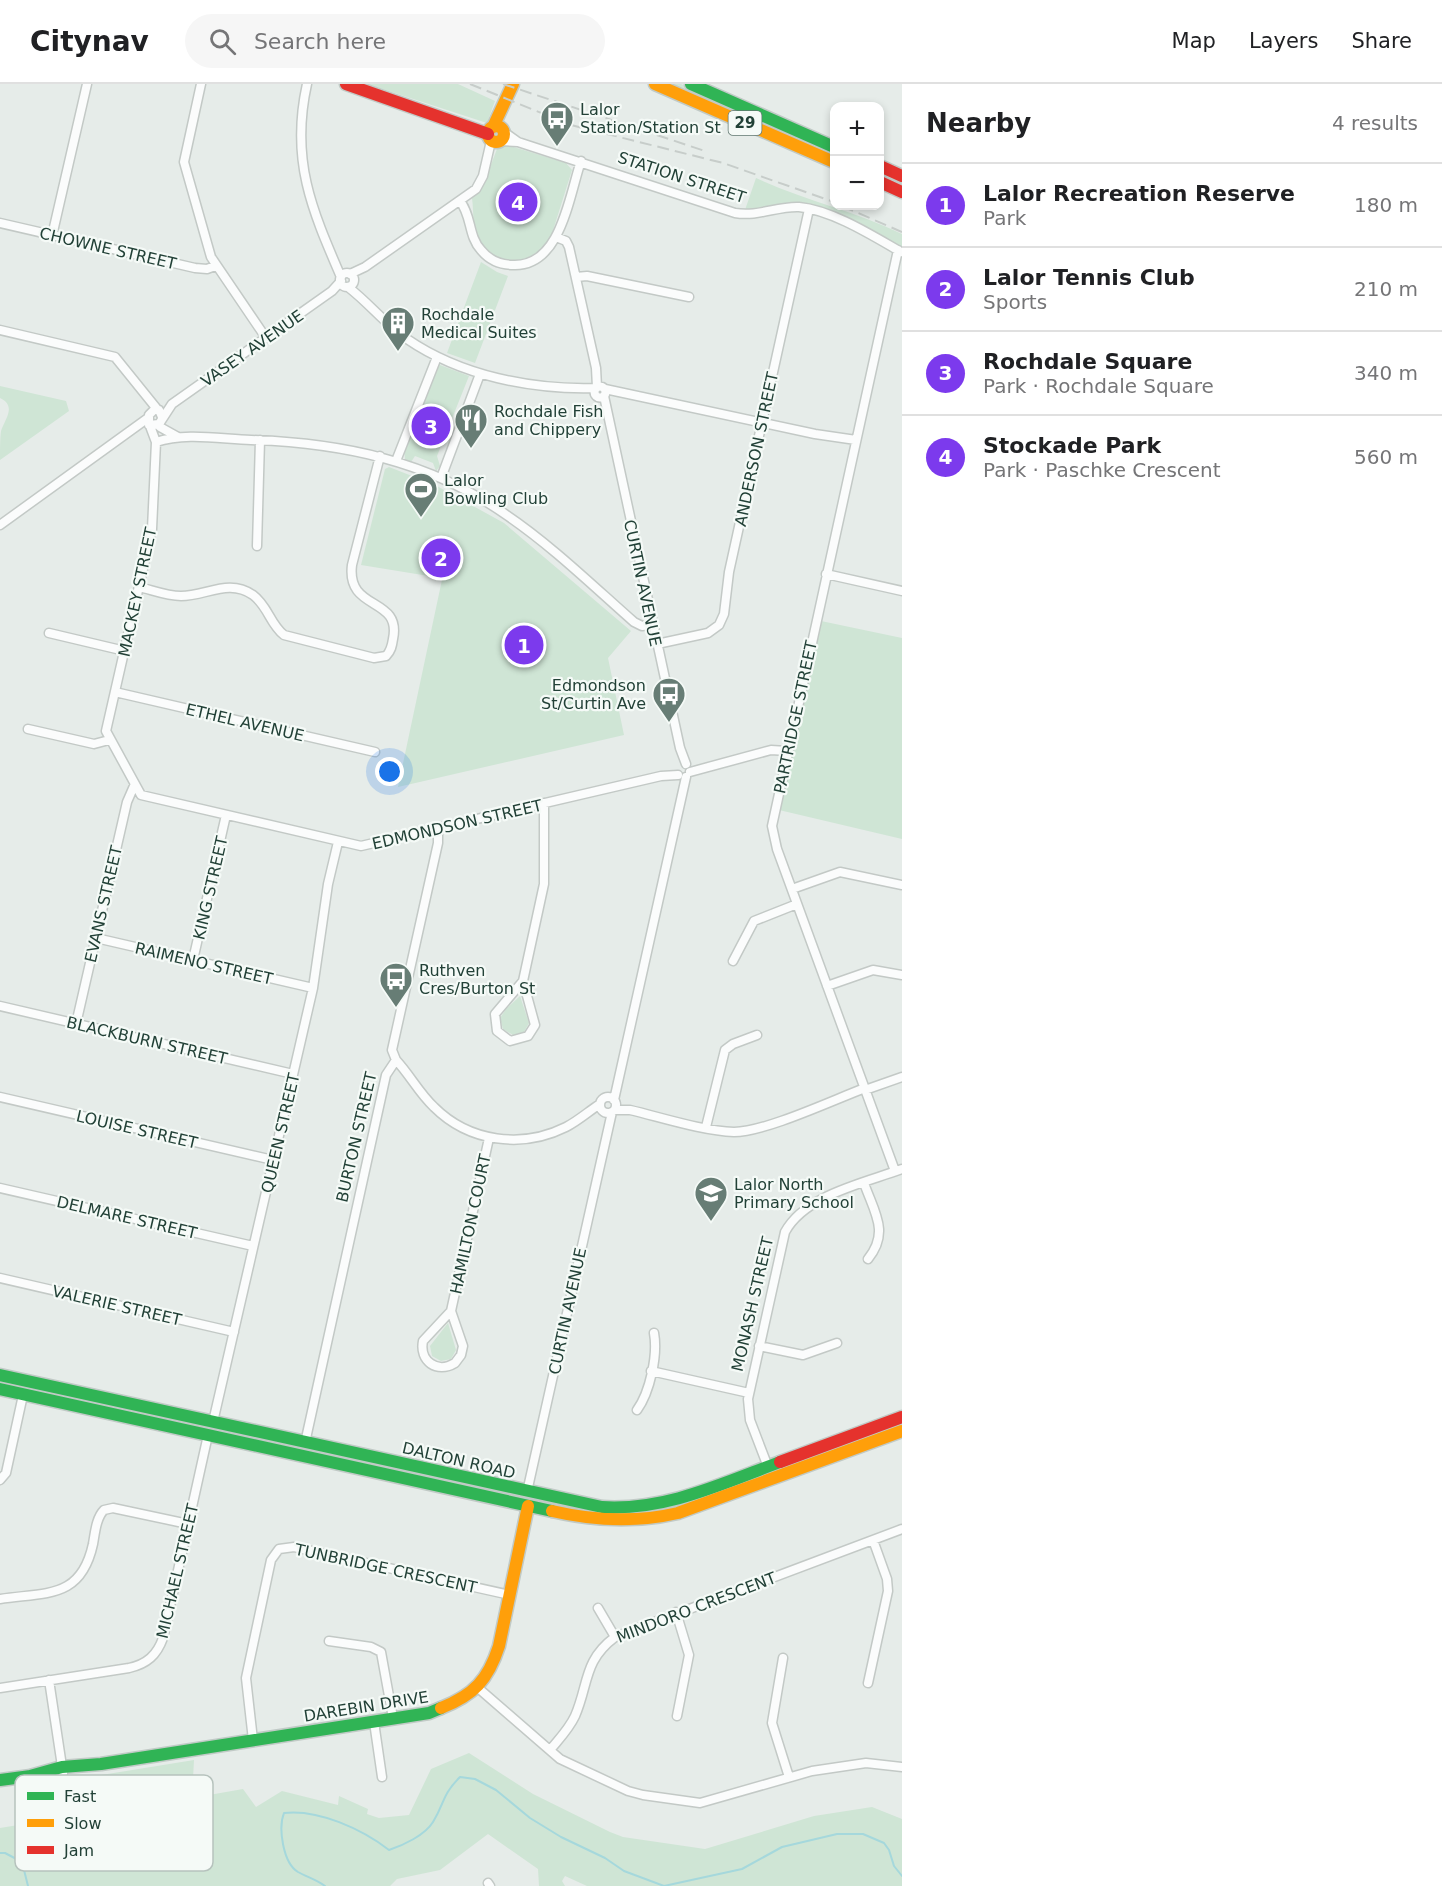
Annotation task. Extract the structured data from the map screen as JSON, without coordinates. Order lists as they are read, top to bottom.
{
  "streets": {
    "main road": [
      "29",
      "STATION STREET",
      "BURTON STREET",
      "DALTON ROAD",
      "DAREBIN DRIVE"
    ],
    "street": [
      "CHOWNE STREET",
      "VASEY AVENUE",
      "ANDERSON STREET",
      "CURTIN AVENUE",
      "MACKEY STREET",
      "PARTRIDGE STREET",
      "ETHEL AVENUE",
      "EDMONDSON STREET",
      "KING STREET",
      "EVANS STREET",
      "RAIMENO STREET",
      "BLACKBURN STREET",
      "LOUISE STREET",
      "QUEEN STREET",
      "DELMARE STREET",
      "HAMILTON COURT",
      "MONASH STREET",
      "VALERIE STREET",
      "TUNBRIDGE CRESCENT",
      "MICHAEL STREET",
      "MINDORO CRESCENT"
    ]
  },
  "crossings": [
    ["STATION STREET", "ANDERSON STREET"],
    ["STATION STREET", "PARTRIDGE STREET"],
    ["VASEY AVENUE", "MACKEY STREET"],
    ["ANDERSON STREET", "CURTIN AVENUE"],
    ["CURTIN AVENUE", "EDMONDSON STREET"],
    ["CURTIN AVENUE", "DALTON ROAD"],
    ["MACKEY STREET", "ETHEL AVENUE"],
    ["PARTRIDGE STREET", "EDMONDSON STREET"],
    ["PARTRIDGE STREET", "MONASH STREET"],
    ["EDMONDSON STREET", "KING STREET"],
    ["EDMONDSON STREET", "EVANS STREET"],
    ["EDMONDSON STREET", "QUEEN STREET"],
    ["EDMONDSON STREET", "BURTON STREET"],
    ["KING STREET", "RAIMENO STREET"],
    ["EVANS STREET", "RAIMENO STREET"],
    ["EVANS STREET", "BLACKBURN STREET"],
    ["RAIMENO STREET", "QUEEN STREET"],
    ["BLACKBURN STREET", "QUEEN STREET"],
    ["LOUISE STREET", "QUEEN STREET"],
    ["QUEEN STREET", "DELMARE STREET"],
    ["QUEEN STREET", "VALERIE STREET"],
    ["QUEEN STREET", "DALTON ROAD"],
    ["BURTON STREET", "DALTON ROAD"],
    ["MONASH STREET", "DALTON ROAD"],
    ["DALTON ROAD", "MICHAEL STREET"],
    ["DALTON ROAD", "DAREBIN DRIVE"],
    ["TUNBRIDGE CRESCENT", "DAREBIN DRIVE"]
  ],
  "places": {
    "bus stop": ["Lalor Station/Station St", "Edmondson St/Curtin Ave", "Ruthven Cres/Burton St"],
    "building": ["Rochdale Medical Suites"],
    "restaurant": ["Rochdale Fish and Chippery"],
    "sports": ["Lalor Bowling Club"],
    "school or university": ["Lalor North Primary School"]
  },
  "legend": ["Fast", "Slow", "Jam"],
  "page": {
    "header": "Citynav",
    "search": "Search here",
    "nav": ["Map", "Layers", "Share"],
    "heading": ["Nearby", "4 results"],
    "map_buttons": ["+", "−"],
    "list": [
      {
        "mark": "1",
        "name": "Lalor Recreation Reserve",
        "note": "Park",
        "value": "180 m"
      },
      {
        "mark": "2",
        "name": "Lalor Tennis Club",
        "note": "Sports",
        "value": "210 m"
      },
      {
        "mark": "3",
        "name": "Rochdale Square",
        "note": "Park · Rochdale Square",
        "value": "340 m"
      },
      {
        "mark": "4",
        "name": "Stockade Park",
        "note": "Park · Paschke Crescent",
        "value": "560 m"
      }
    ],
    "pins": [
      "4",
      "3",
      "2",
      "1"
    ]
  }
}
